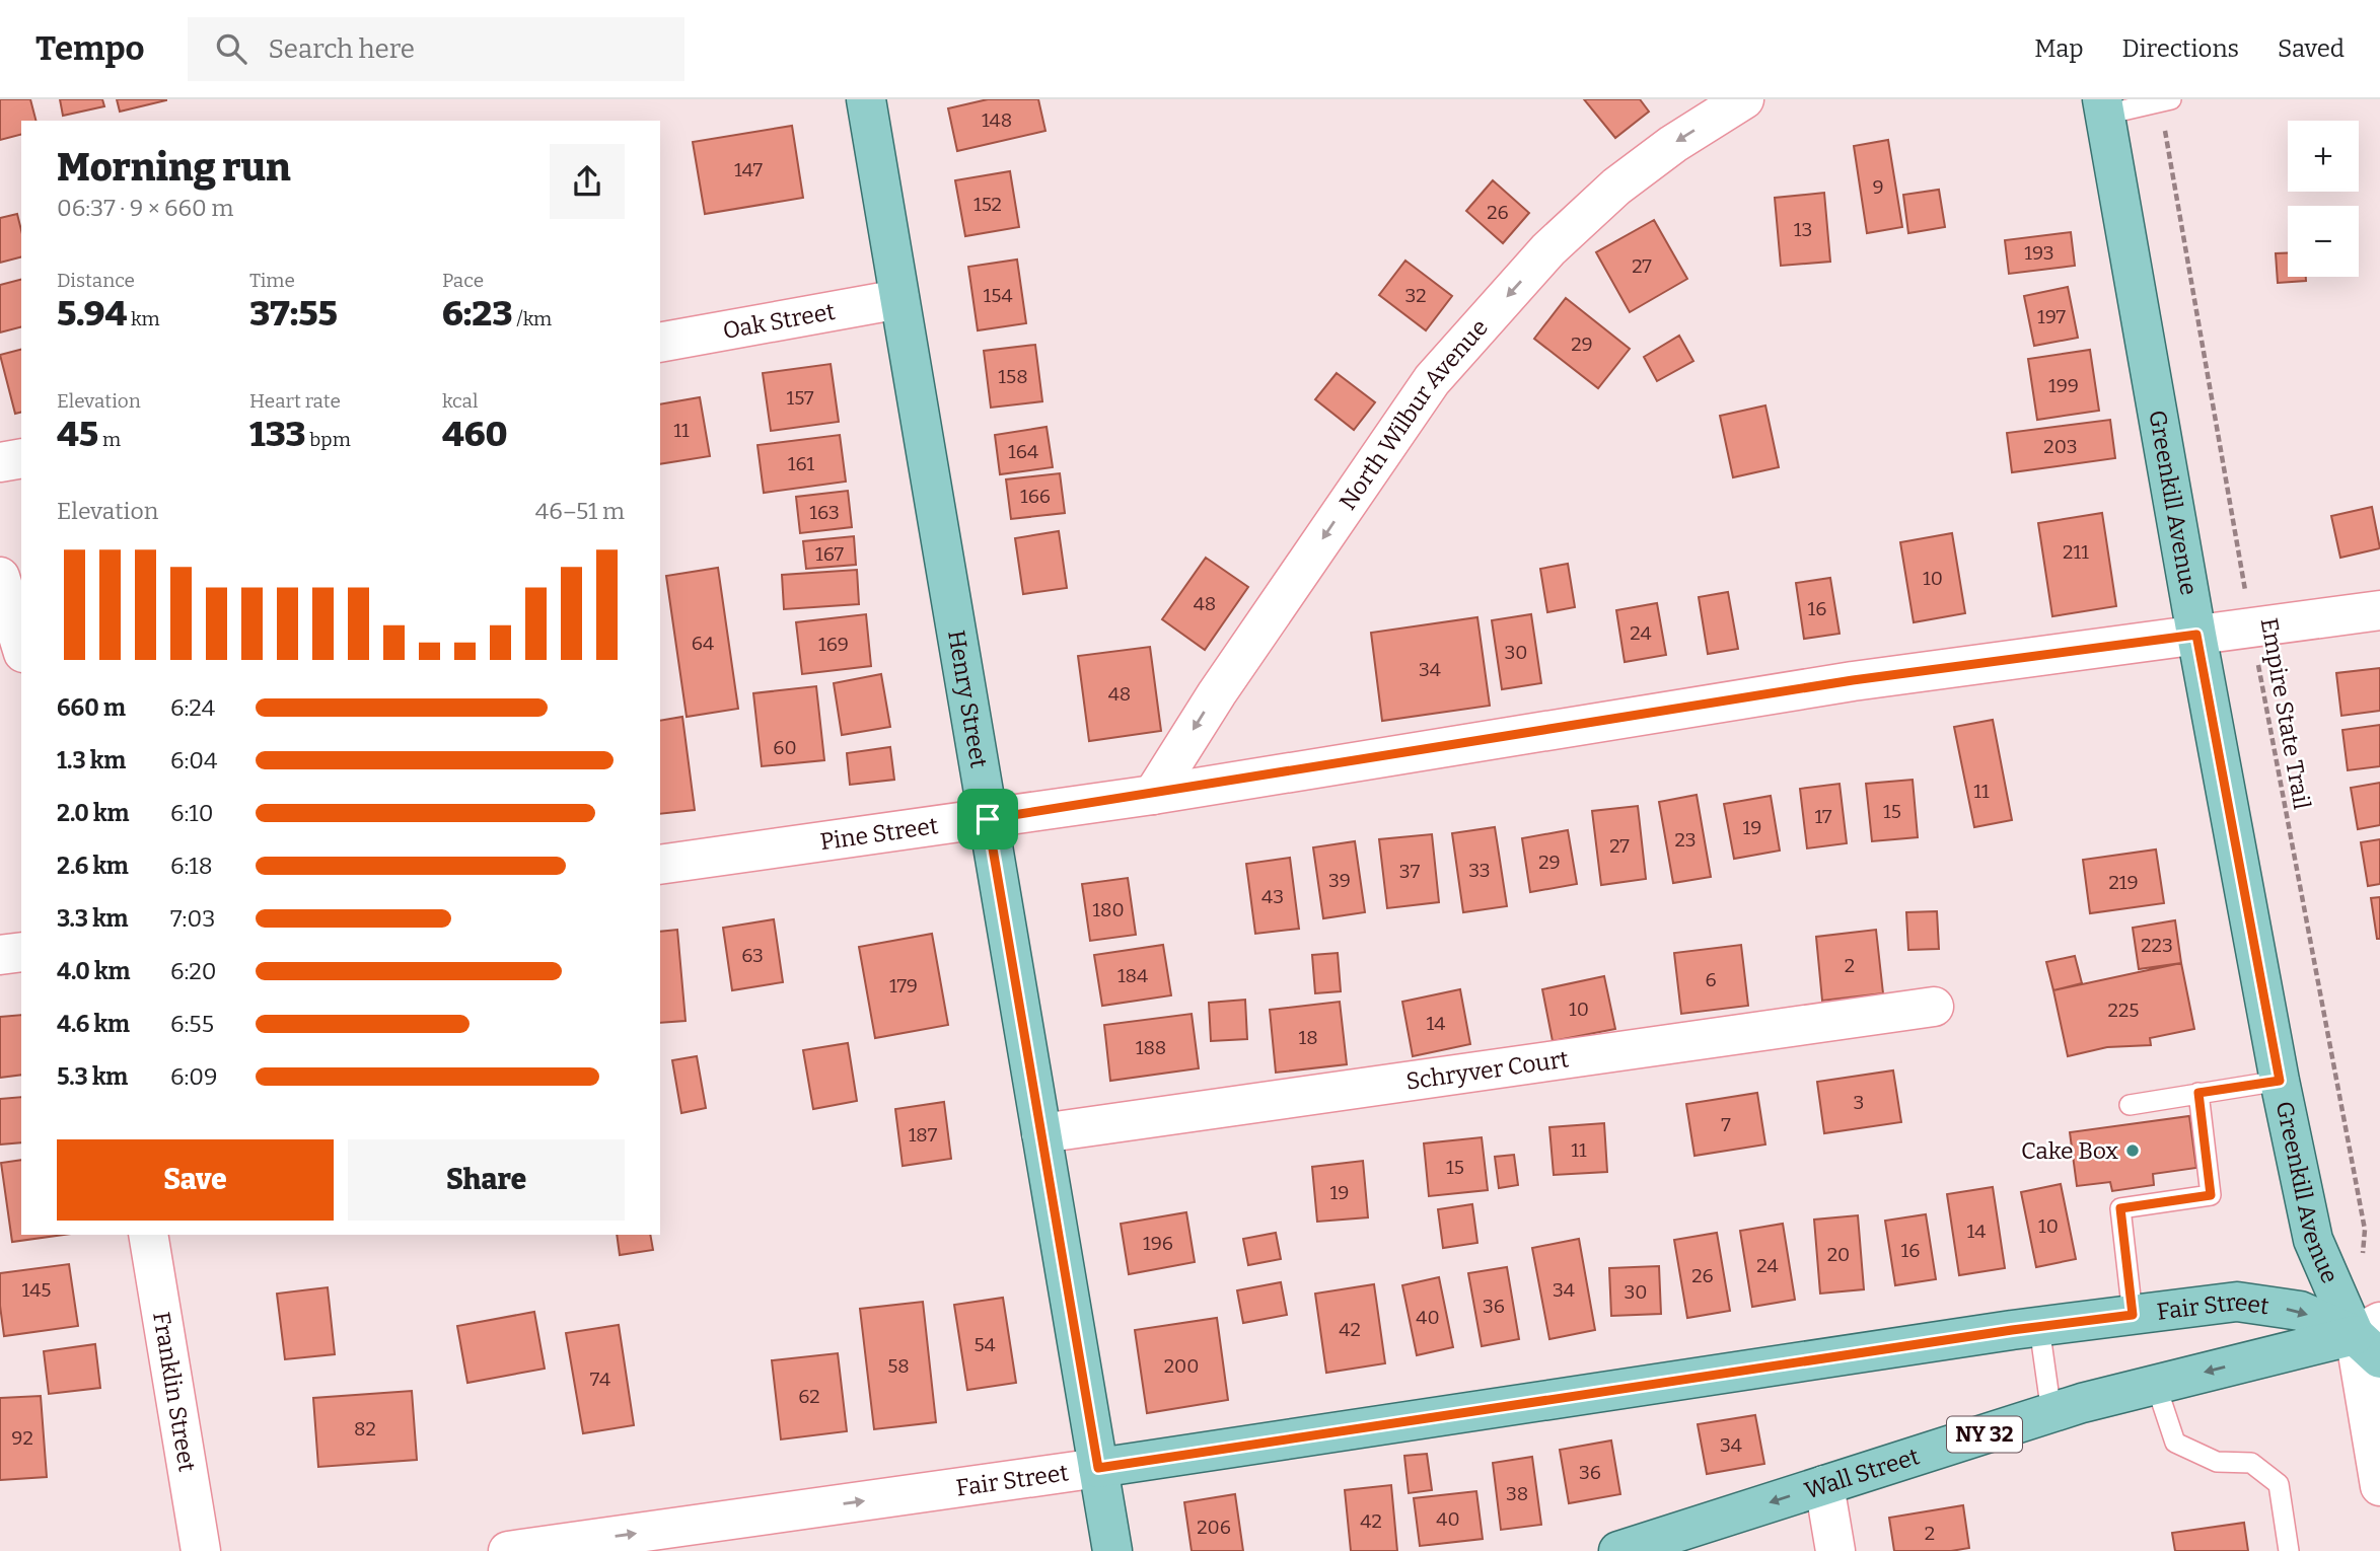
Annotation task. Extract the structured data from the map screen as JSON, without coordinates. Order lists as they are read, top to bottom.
{
  "streets": {
    "main road": [
      "Greenkill Avenue",
      "Henry Street",
      "Fair Street",
      "NY 32",
      "Wall Street"
    ],
    "street": [
      "Oak Street",
      "North Wilbur Avenue",
      "Pine Street",
      "Schryver Court",
      "Franklin Street"
    ],
    "path": ["Empire State Trail"]
  },
  "crossings": [
    ["Oak Street", "Henry Street"],
    ["North Wilbur Avenue", "Pine Street"],
    ["Greenkill Avenue", "Pine Street"],
    ["Greenkill Avenue", "Fair Street"],
    ["Greenkill Avenue", "Wall Street"],
    ["Henry Street", "Pine Street"],
    ["Henry Street", "Schryver Court"],
    ["Henry Street", "Fair Street"],
    ["Empire State Trail", "Pine Street"],
    ["Fair Street", "Wall Street"]
  ],
  "one_way": ["North Wilbur Avenue", "Fair Street", "Wall Street"],
  "places": ["Cake Box"],
  "house_numbers": [
    "148",
    "147",
    "9",
    "152",
    "26",
    "13",
    "193",
    "27",
    "154",
    "32",
    "197",
    "29",
    "158",
    "199",
    "157",
    "11",
    "203",
    "164",
    "161",
    "166",
    "163",
    "211",
    "167",
    "10",
    "48",
    "16",
    "24",
    "64",
    "169",
    "30",
    "34",
    "48",
    "60",
    "11",
    "15",
    "17",
    "19",
    "23",
    "27",
    "29",
    "33",
    "37",
    "39",
    "219",
    "43",
    "180",
    "223",
    "63",
    "2",
    "184",
    "6",
    "179",
    "10",
    "225",
    "14",
    "18",
    "188",
    "3",
    "7",
    "187",
    "11",
    "15",
    "19",
    "10",
    "14",
    "196",
    "16",
    "20",
    "24",
    "26",
    "145",
    "34",
    "30",
    "36",
    "40",
    "42",
    "54",
    "58",
    "200",
    "74",
    "62",
    "82",
    "92",
    "34",
    "36",
    "38",
    "40",
    "42",
    "206",
    "2"
  ],
  "page": {
    "header": "Tempo",
    "search": "Search here",
    "nav": ["Map", "Directions", "Saved"],
    "map_buttons": ["+", "−"],
    "heading": ["Morning run", "06:37 · 9 × 660 m"],
    "stats": [
      ["Distance", "5.94 km"],
      ["Time", "37:55"],
      ["Pace", "6:23 /km"],
      ["Elevation", "45 m"],
      ["Heart rate", "133 bpm"],
      ["kcal", "460"]
    ],
    "chart": ["Elevation", "46–51 m"],
    "list": [
      {
        "name": "660 m",
        "note": "6:24"
      },
      {
        "name": "1.3 km",
        "note": "6:04"
      },
      {
        "name": "2.0 km",
        "note": "6:10"
      },
      {
        "name": "2.6 km",
        "note": "6:18"
      },
      {
        "name": "3.3 km",
        "note": "7:03"
      },
      {
        "name": "4.0 km",
        "note": "6:20"
      },
      {
        "name": "4.6 km",
        "note": "6:55"
      },
      {
        "name": "5.3 km",
        "note": "6:09"
      }
    ],
    "buttons": ["Save", "Share"]
  }
}
